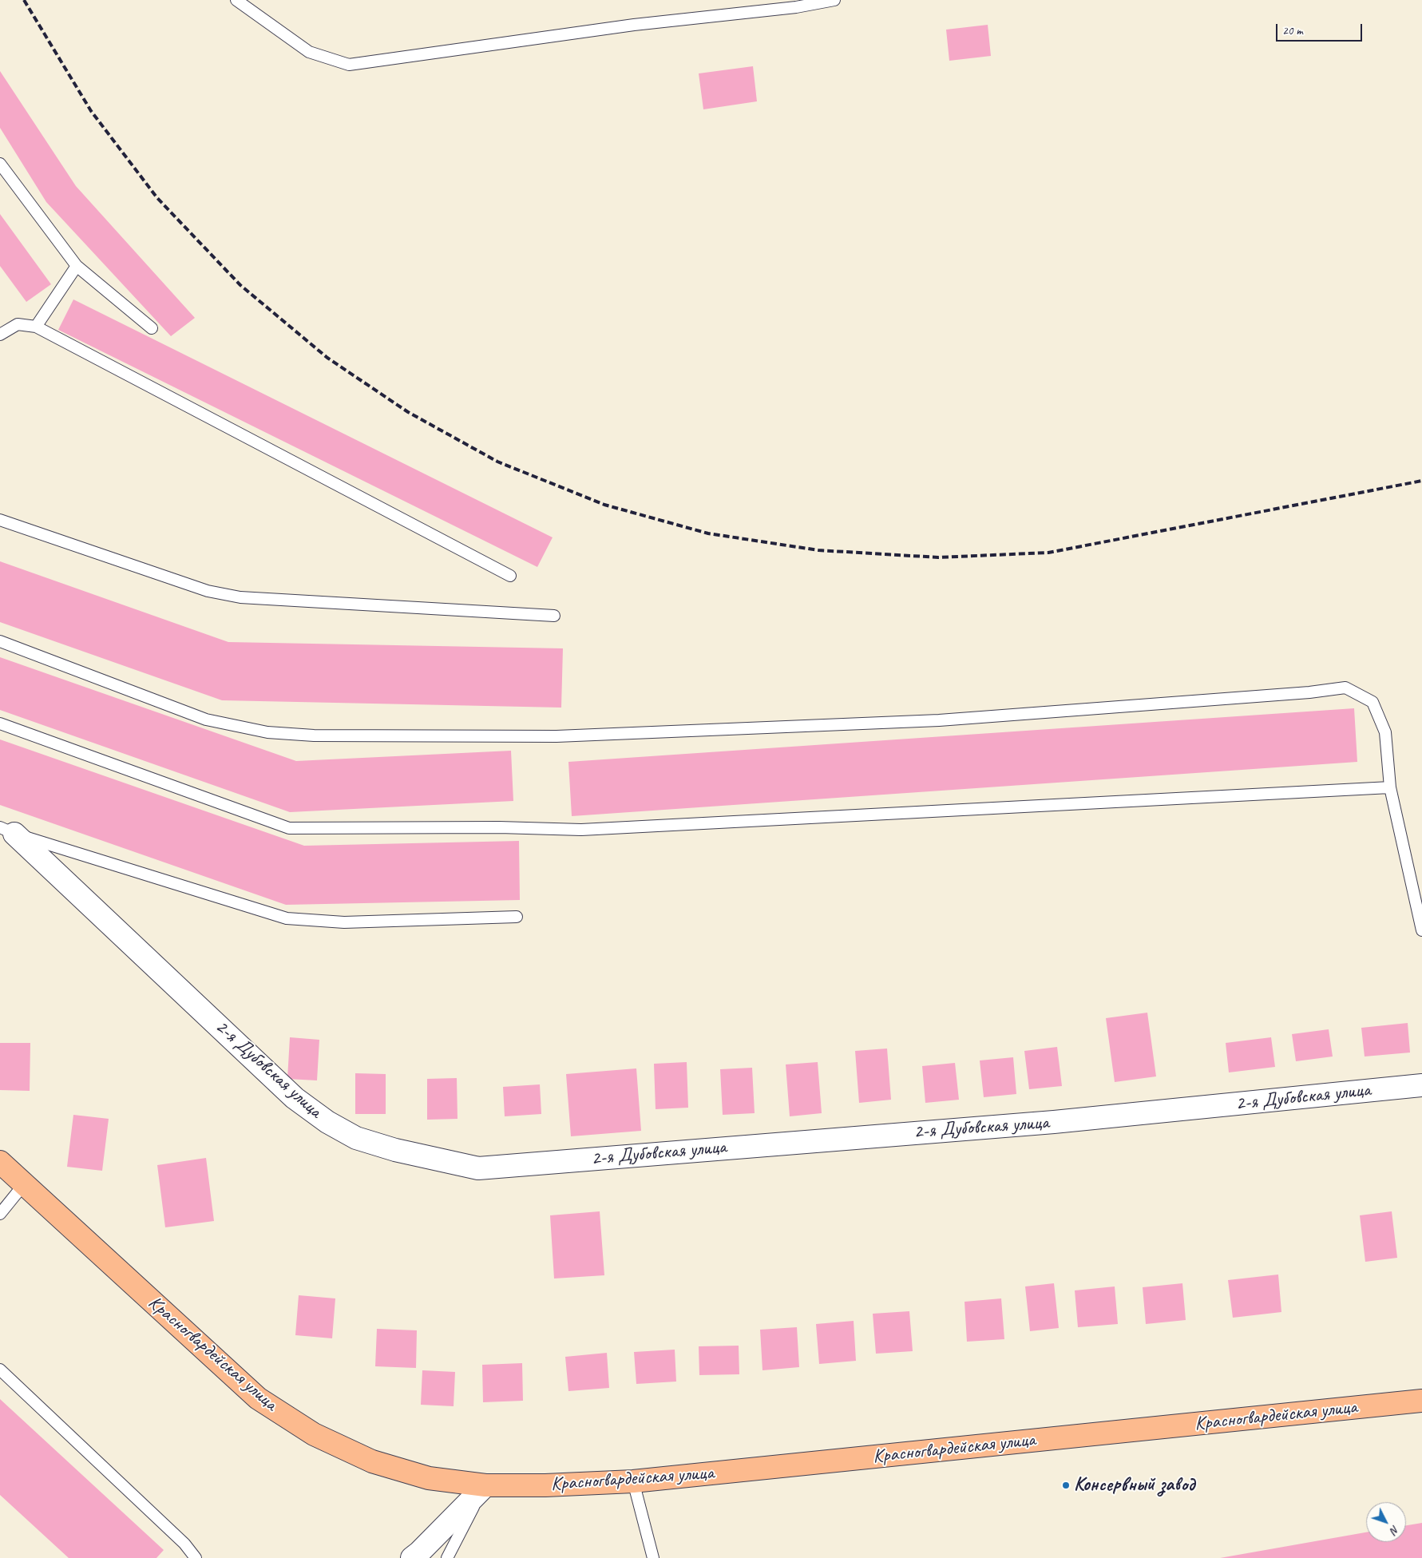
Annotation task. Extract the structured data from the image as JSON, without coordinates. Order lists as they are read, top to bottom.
{
  "streets": {
    "main road": ["Красногвардейская улица"],
    "street": ["2-я Дубовская улица"]
  },
  "places": ["Консервный завод"],
  "scale_bar": "20 m",
  "north": "bottom right"
}
